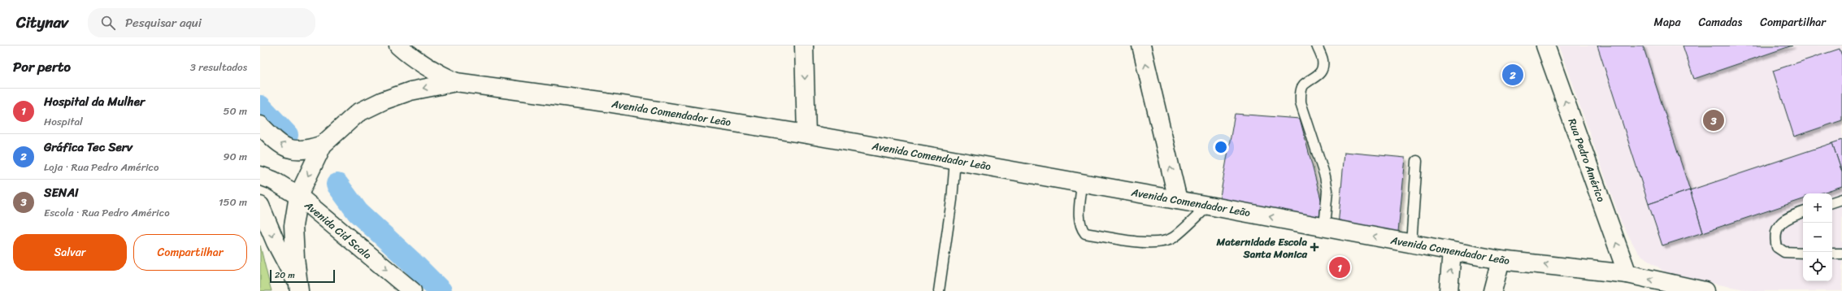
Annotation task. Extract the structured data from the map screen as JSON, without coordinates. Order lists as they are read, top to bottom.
{
  "streets": {
    "main road": ["Avenida Comendador Leão", "Rua Pedro Américo", "Avenida Cid Scala"]
  },
  "crossings": [
    ["Avenida Comendador Leão", "Rua Pedro Américo"],
    ["Avenida Comendador Leão", "Avenida Cid Scala"]
  ],
  "one_way": ["Avenida Comendador Leão", "Rua Pedro Américo"],
  "places": {
    "health": ["Maternidade Escola Santa Monica"]
  },
  "scale_bar": "20 m",
  "page": {
    "header": "Citynav",
    "search": "Pesquisar aqui",
    "nav": ["Mapa", "Camadas", "Compartilhar"],
    "heading": ["Por perto", "3 resultados"],
    "pins": ["2", "3", "1"],
    "list": [
      {
        "mark": "1",
        "name": "Hospital da Mulher",
        "note": "Hospital",
        "value": "50 m"
      },
      {
        "mark": "2",
        "name": "Gráfica Tec Serv",
        "note": "Loja · Rua Pedro Américo",
        "value": "90 m"
      },
      {
        "mark": "3",
        "name": "SENAI",
        "note": "Escola · Rua Pedro Américo",
        "value": "150 m"
      }
    ],
    "map_buttons": ["+", "−"],
    "buttons": ["Salvar", "Compartilhar"],
    "scale": "20 m"
  }
}
